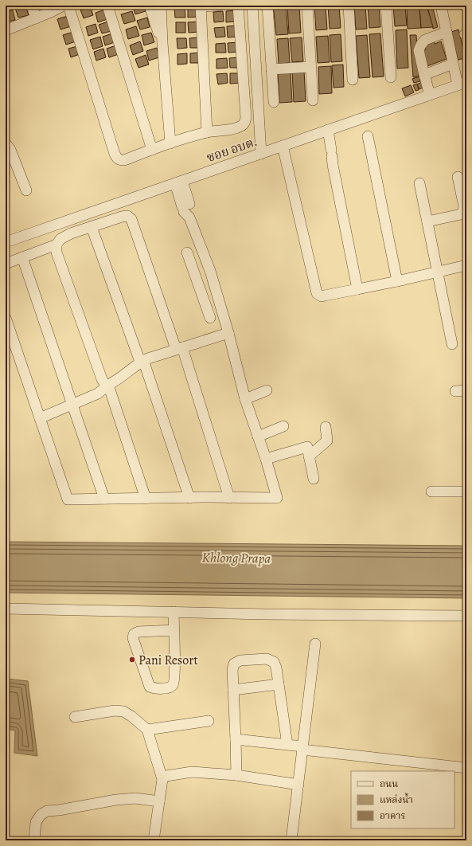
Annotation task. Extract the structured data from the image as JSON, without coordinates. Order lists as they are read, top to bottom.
{
  "streets": {
    "street": ["ซอย อบต."]
  },
  "water": ["Khlong Prapa"],
  "places": ["Pani Resort"],
  "legend": ["ถนน", "แหล่งน้ำ", "อาคาร"]
}
